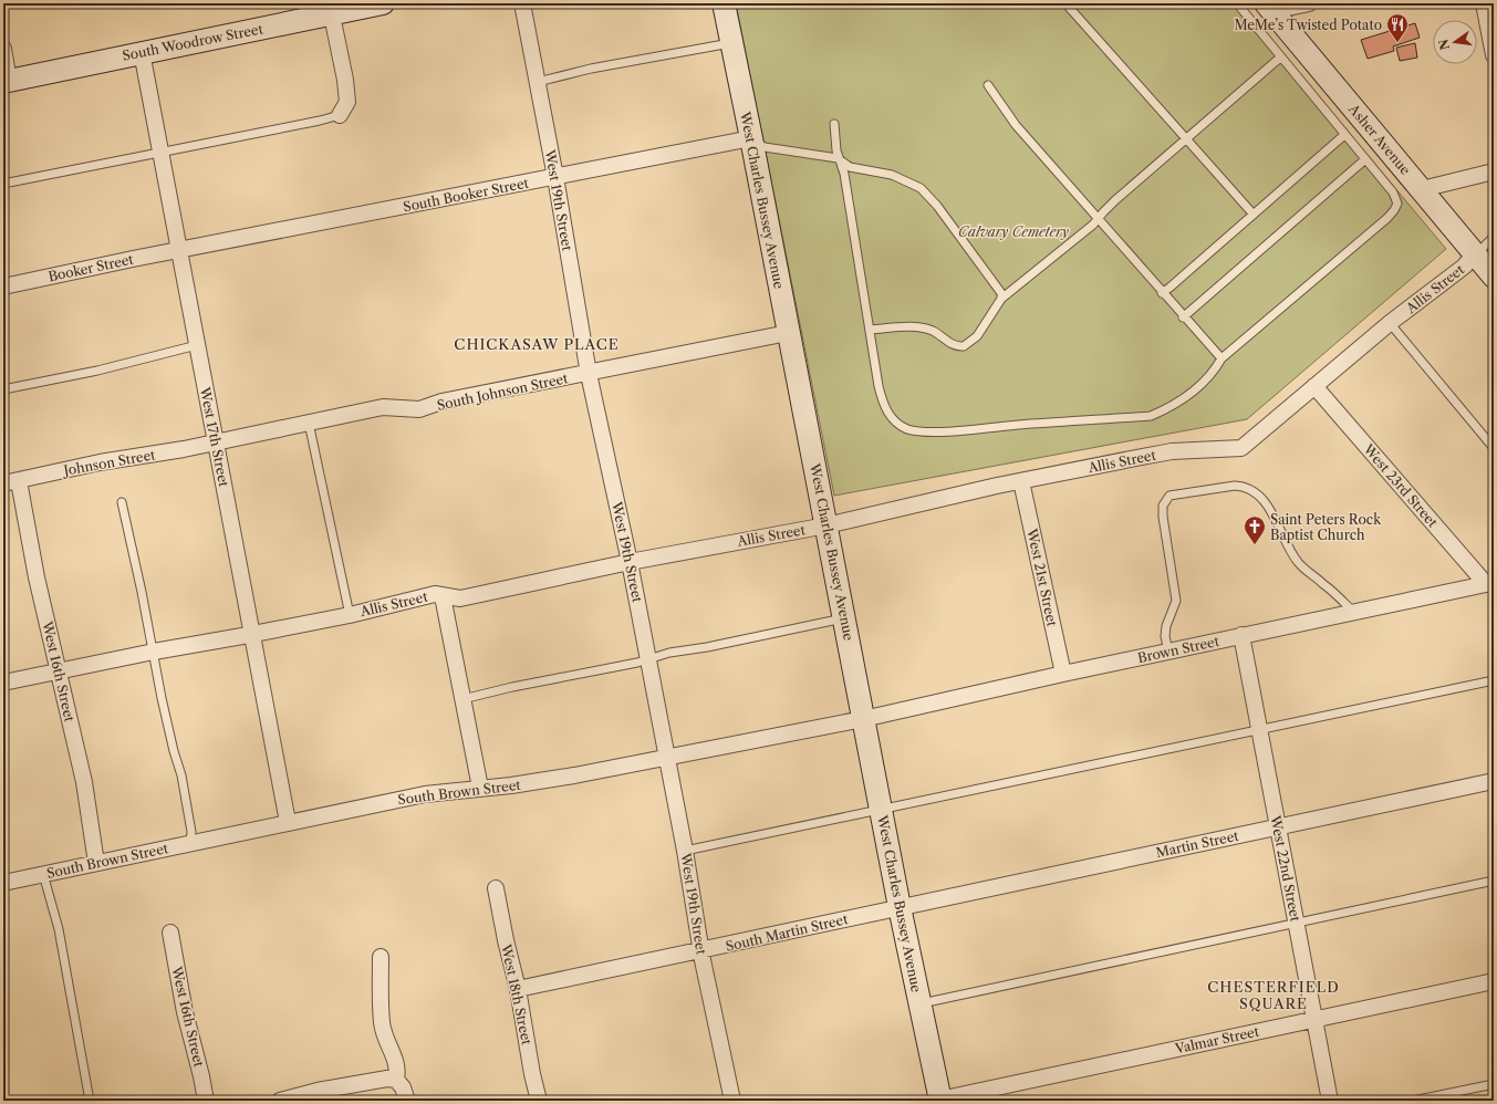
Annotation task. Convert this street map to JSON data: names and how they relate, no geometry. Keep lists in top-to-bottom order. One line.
{"streets":{"street":["South Woodrow Street","Asher Avenue","South Booker Street","West 19th Street","West Charles Bussey Avenue","Booker Street","Allis Street","South Johnson Street","West 17th Street","Johnson Street","West 23rd Street","West 21st Street","Brown Street","West 16th Street","South Brown Street","Martin Street","West 22nd Street","South Martin Street","West 18th Street","Valmar Street"]},"crossings":[["South Woodrow Street","West 17th Street"],["Asher Avenue","Allis Street"],["South Booker Street","West 19th Street"],["South Booker Street","West Charles Bussey Avenue"],["South Booker Street","Booker Street"],["South Booker Street","West 17th Street"],["West 19th Street","Allis Street"],["West 19th Street","South Johnson Street"],["West 19th Street","South Brown Street"],["West 19th Street","South Martin Street"],["West Charles Bussey Avenue","Allis Street"],["West Charles Bussey Avenue","South Johnson Street"],["West Charles Bussey Avenue","Brown Street"],["West Charles Bussey Avenue","South Brown Street"],["West Charles Bussey Avenue","Martin Street"],["West Charles Bussey Avenue","South Martin Street"],["West Charles Bussey Avenue","Valmar Street"],["Booker Street","West 17th Street"],["Allis Street","West 17th Street"],["Allis Street","West 23rd Street"],["Allis Street","West 21st Street"],["Allis Street","West 16th Street"],["South Johnson Street","West 17th Street"],["South Johnson Street","Johnson Street"],["West 17th Street","Johnson Street"],["West 17th Street","South Brown Street"],["Johnson Street","West 16th Street"],["West 23rd Street","Brown Street"],["West 21st Street","Brown Street"],["Brown Street","South Brown Street"],["Brown Street","West 22nd Street"],["West 16th Street","South Brown Street"],["Martin Street","West 22nd Street"],["Martin Street","South Martin Street"],["West 22nd Street","Valmar Street"],["South Martin Street","West 18th Street"]],"districts":["CHICKASAW PLACE","CHESTERFIELD SQUARE"],"parks":["Calvary Cemetery"],"places":{"restaurant":["MeMe’s Twisted Potato"],"church":["Saint Peters Rock Baptist Church"]},"north":"left"}
